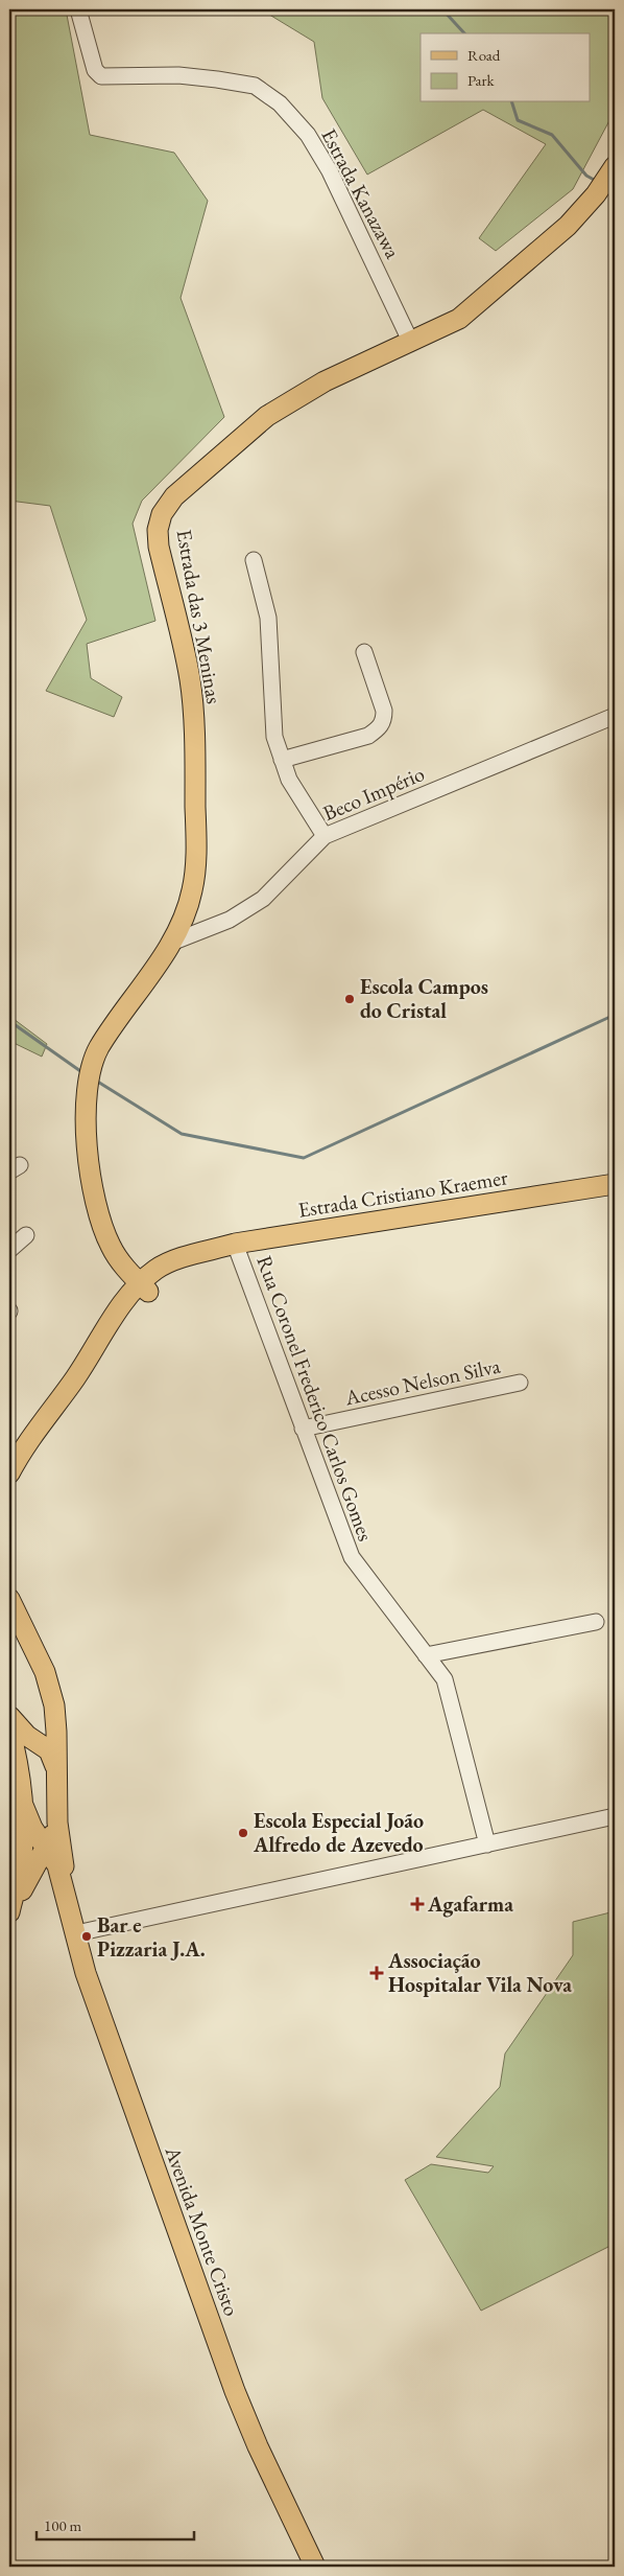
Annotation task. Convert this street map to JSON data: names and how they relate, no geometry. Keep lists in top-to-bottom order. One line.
{"streets":{"main road":["Estrada das 3 Meninas","Estrada Cristiano Kraemer","Avenida Monte Cristo"],"street":["Estrada Kanazawa","Beco Império","Acesso Nelson Silva","Rua Coronel Frederico Carlos Gomes"]},"crossings":[["Estrada Kanazawa","Estrada das 3 Meninas"],["Estrada das 3 Meninas","Beco Império"],["Estrada das 3 Meninas","Estrada Cristiano Kraemer"],["Estrada Cristiano Kraemer","Rua Coronel Frederico Carlos Gomes"],["Acesso Nelson Silva","Rua Coronel Frederico Carlos Gomes"]],"places":{"other":["Escola Campos do Cristal","Escola Especial João Alfredo de Azevedo","Bar e Pizzaria J.A."],"health":["Agafarma","Associação Hospitalar Vila Nova"]},"legend":["Road","Park"],"scale_bar":"100 m"}
